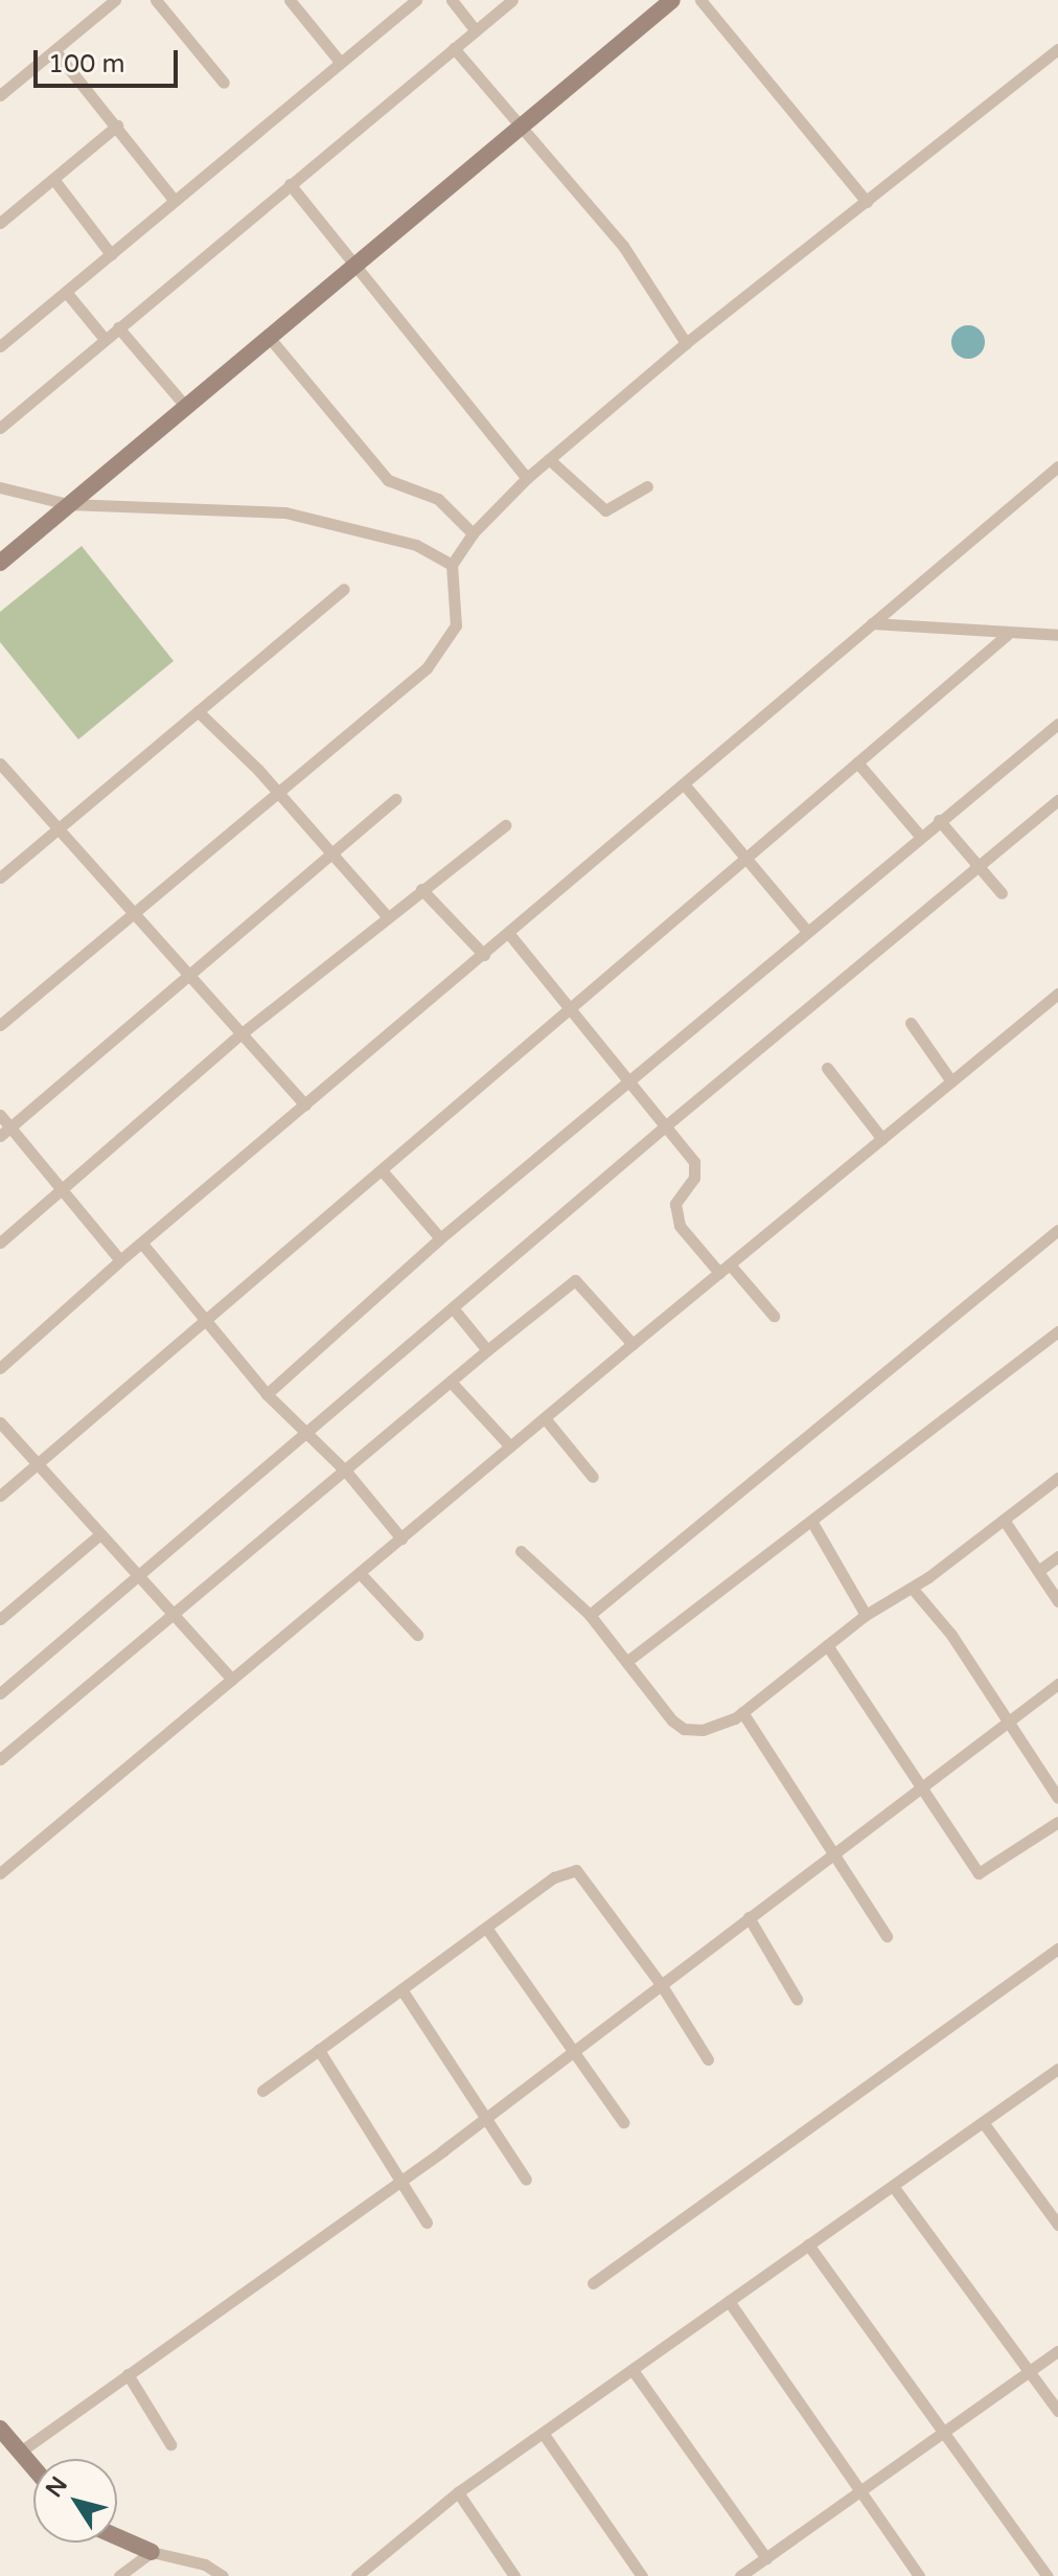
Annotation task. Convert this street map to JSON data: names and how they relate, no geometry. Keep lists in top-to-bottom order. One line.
{"scale_bar":"100 m","north":"top left"}
